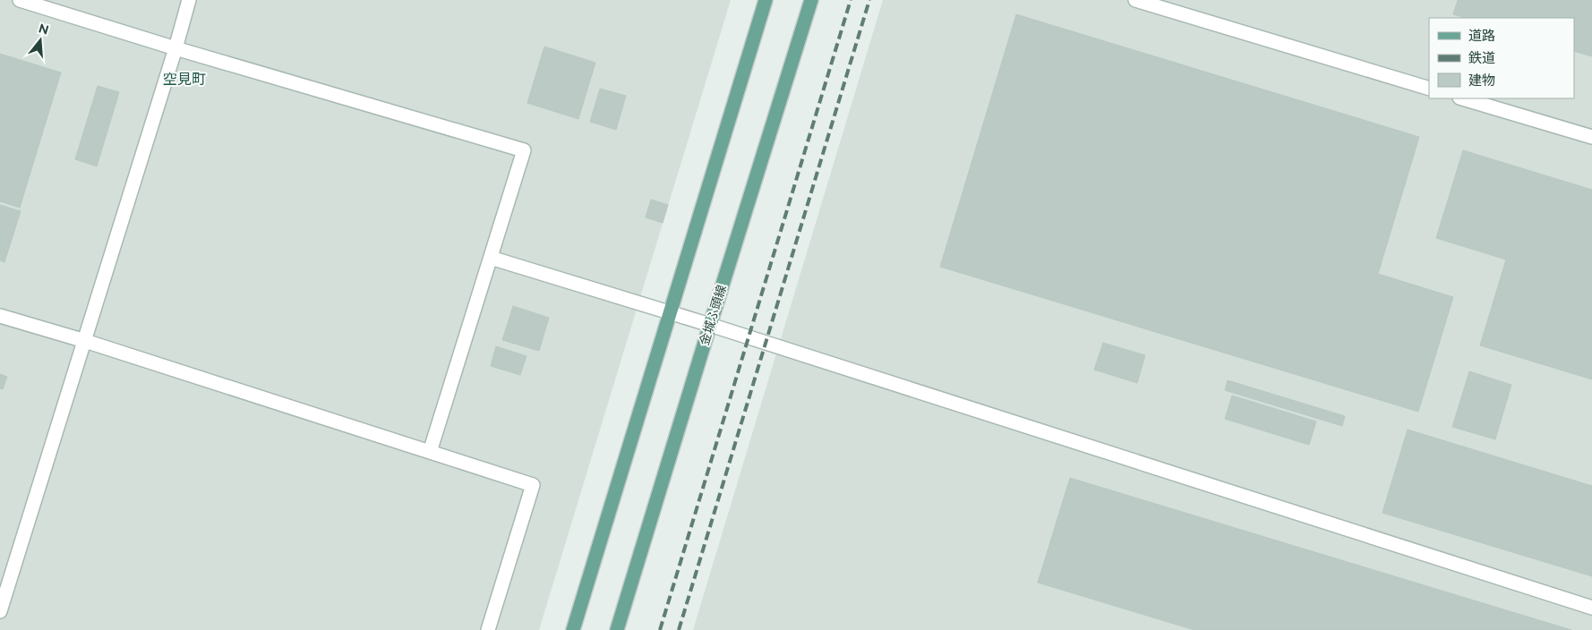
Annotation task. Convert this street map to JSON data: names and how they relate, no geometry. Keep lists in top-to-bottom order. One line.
{"streets":{"main road":["金城ふ頭線"]},"districts":["空見町"],"legend":["道路","鉄道","建物"],"north":"top"}
